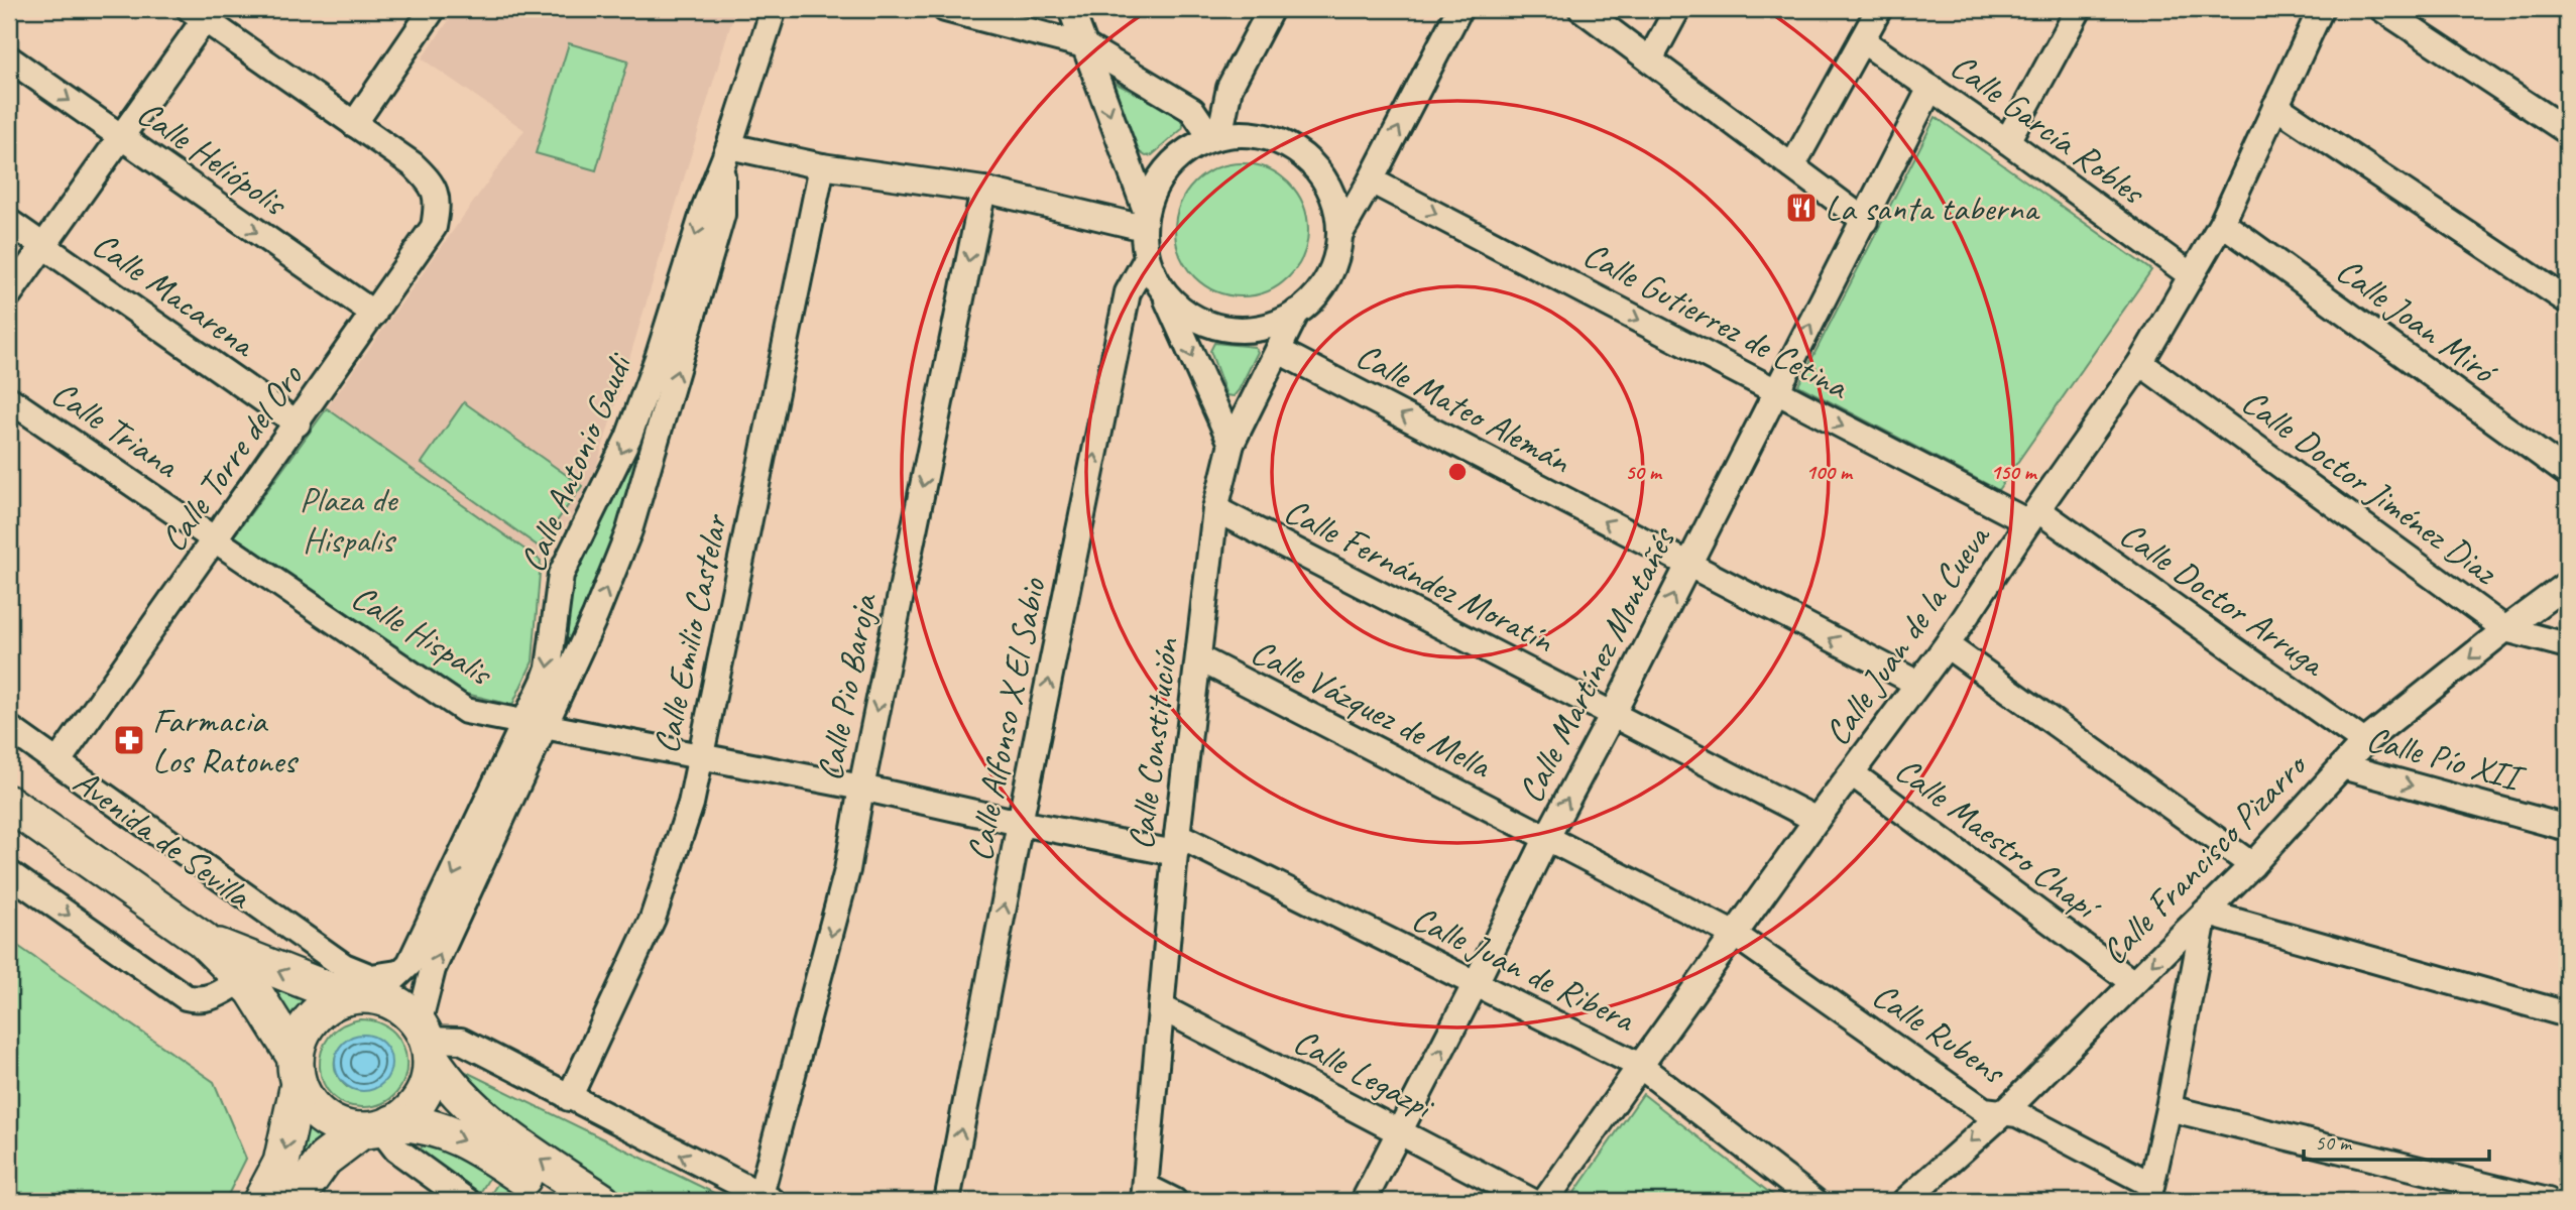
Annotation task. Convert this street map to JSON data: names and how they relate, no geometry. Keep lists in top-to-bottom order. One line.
{"streets":{"main road":["Avenida de Sevilla"],"street":["Calle García Robles","Calle Heliópolis","Calle Macarena","Calle Gutierrez de Cetina","Calle Joan Miró","Calle Mateo Alemán","Calle Triana","Calle Torre del Oro","Calle Antonio Gaudi","Calle Doctor Jiménez Diaz","Calle Fernández Moratín","Calle Doctor Arruga","Calle Hispalis","Calle Emilio Castelar","Calle Juan de la Cueva","Calle Martínez Montañés","Calle Pio Baroja","Calle Vázquez de Mella","Calle Alfonso X El Sabio","Calle Constitución","Calle Pío XII","Calle Maestro Chapí","Calle Francisco Pizarro","Calle Juan de Ribera","Calle Rubens","Calle Legazpi"]},"crossings":[["Calle García Robles","Calle Juan de la Cueva"],["Calle García Robles","Calle Martínez Montañés"],["Calle Heliópolis","Calle Torre del Oro"],["Calle Macarena","Calle Torre del Oro"],["Calle Gutierrez de Cetina","Calle Doctor Arruga"],["Calle Gutierrez de Cetina","Calle Juan de la Cueva"],["Calle Gutierrez de Cetina","Calle Martínez Montañés"],["Calle Joan Miró","Calle Juan de la Cueva"],["Calle Mateo Alemán","Calle Juan de la Cueva"],["Calle Mateo Alemán","Calle Martínez Montañés"],["Calle Mateo Alemán","Calle Constitución"],["Calle Triana","Calle Torre del Oro"],["Calle Triana","Calle Hispalis"],["Calle Torre del Oro","Calle Hispalis"],["Calle Torre del Oro","Avenida de Sevilla"],["Calle Antonio Gaudi","Calle Hispalis"],["Calle Antonio Gaudi","Avenida de Sevilla"],["Calle Doctor Jiménez Diaz","Calle Juan de la Cueva"],["Calle Doctor Jiménez Diaz","Calle Francisco Pizarro"],["Calle Fernández Moratín","Calle Juan de la Cueva"],["Calle Fernández Moratín","Calle Martínez Montañés"],["Calle Fernández Moratín","Calle Constitución"],["Calle Doctor Arruga","Calle Juan de la Cueva"],["Calle Doctor Arruga","Calle Francisco Pizarro"],["Calle Hispalis","Calle Emilio Castelar"],["Calle Hispalis","Calle Pio Baroja"],["Calle Hispalis","Calle Juan de Ribera"],["Calle Juan de la Cueva","Calle Vázquez de Mella"],["Calle Juan de la Cueva","Calle Maestro Chapí"],["Calle Juan de la Cueva","Calle Juan de Ribera"],["Calle Juan de la Cueva","Calle Rubens"],["Calle Martínez Montañés","Calle Vázquez de Mella"],["Calle Martínez Montañés","Calle Juan de Ribera"],["Calle Martínez Montañés","Calle Legazpi"],["Calle Pio Baroja","Calle Juan de Ribera"],["Calle Vázquez de Mella","Calle Constitución"],["Calle Vázquez de Mella","Calle Rubens"],["Calle Alfonso X El Sabio","Calle Constitución"],["Calle Alfonso X El Sabio","Calle Juan de Ribera"],["Calle Constitución","Calle Juan de Ribera"],["Calle Constitución","Calle Legazpi"],["Calle Pío XII","Calle Francisco Pizarro"],["Calle Maestro Chapí","Calle Francisco Pizarro"],["Calle Francisco Pizarro","Calle Rubens"]],"one_way":["Calle Gutierrez de Cetina","Calle Mateo Alemán","Calle Martínez Montañés","Calle Pio Baroja","Calle Alfonso X El Sabio","Calle Francisco Pizarro"],"parks":["Plaza de Hispalis"],"places":{"restaurant":["La santa taberna"],"pharmacy":["Farmacia Los Ratones"]},"scale_bar":"50 m","rings":["50 m","100 m","150 m"]}
